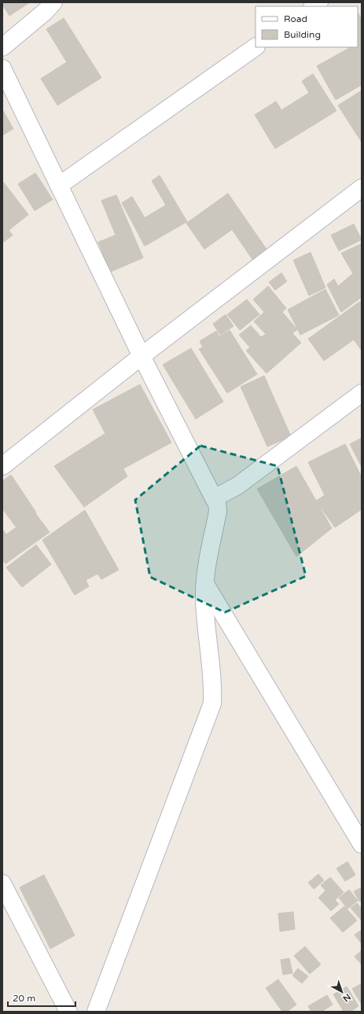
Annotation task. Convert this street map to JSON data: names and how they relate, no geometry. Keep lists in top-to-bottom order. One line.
{"legend":["Road","Building"],"scale_bar":"20 m","north":"bottom right"}
